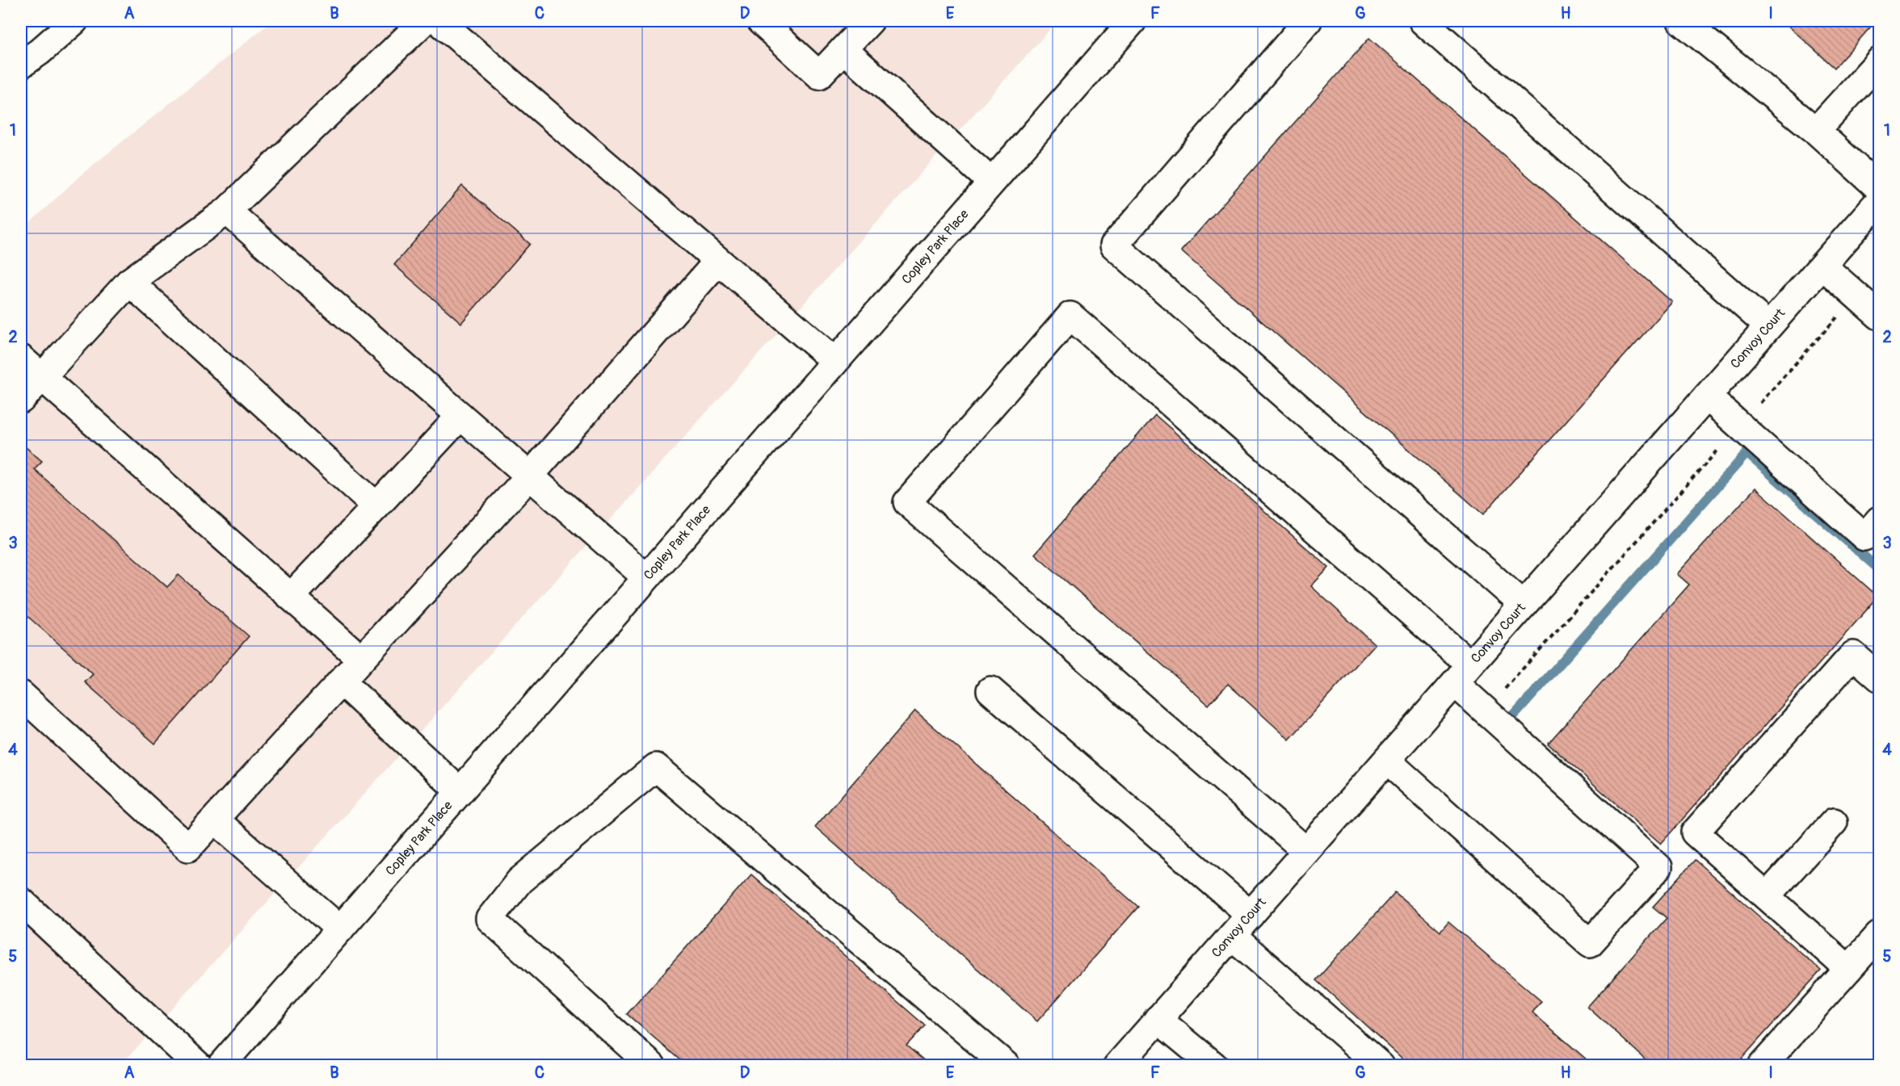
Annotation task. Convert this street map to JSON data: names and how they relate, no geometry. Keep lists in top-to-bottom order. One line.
{"streets":{"main road":["Copley Park Place","Convoy Court"]},"grid":{"columns":["A","B","C","D","E","F","G","H","I"],"rows":["1","2","3","4","5"]}}
